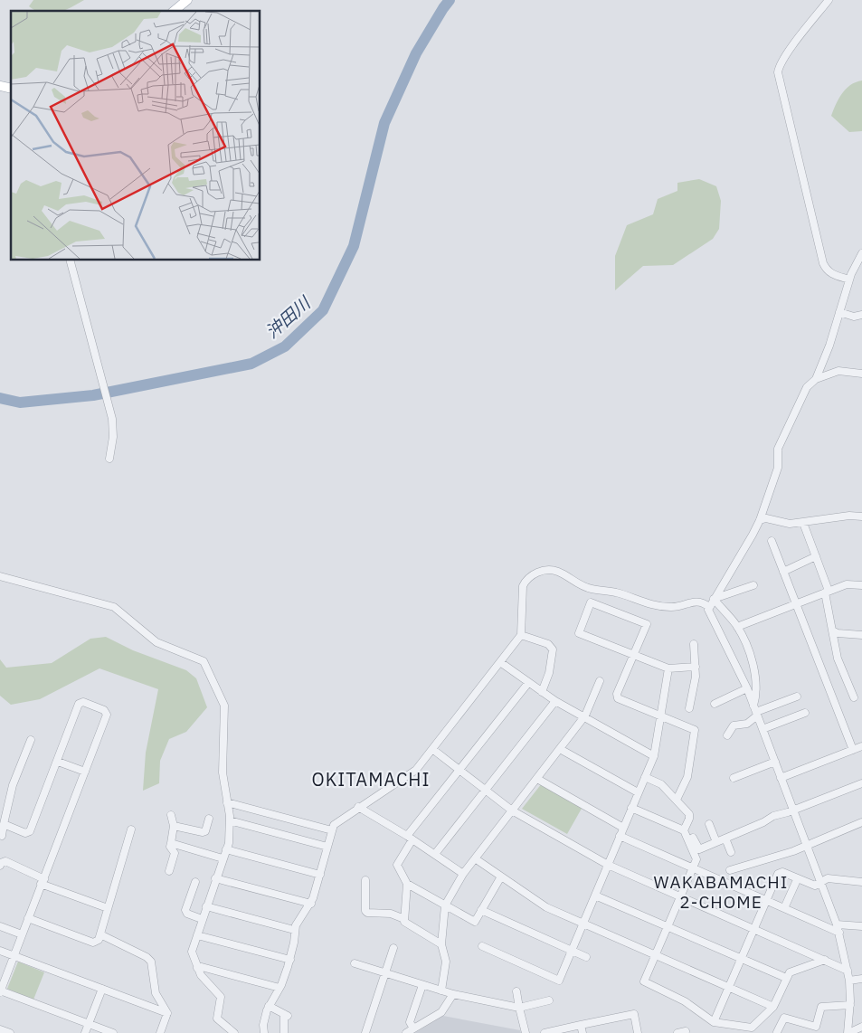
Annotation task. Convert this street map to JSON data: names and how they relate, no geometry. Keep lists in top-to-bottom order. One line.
{"districts":["OKITAMACHI","WAKABAMACHI 2-CHOME"],"water":["沖田川"]}
